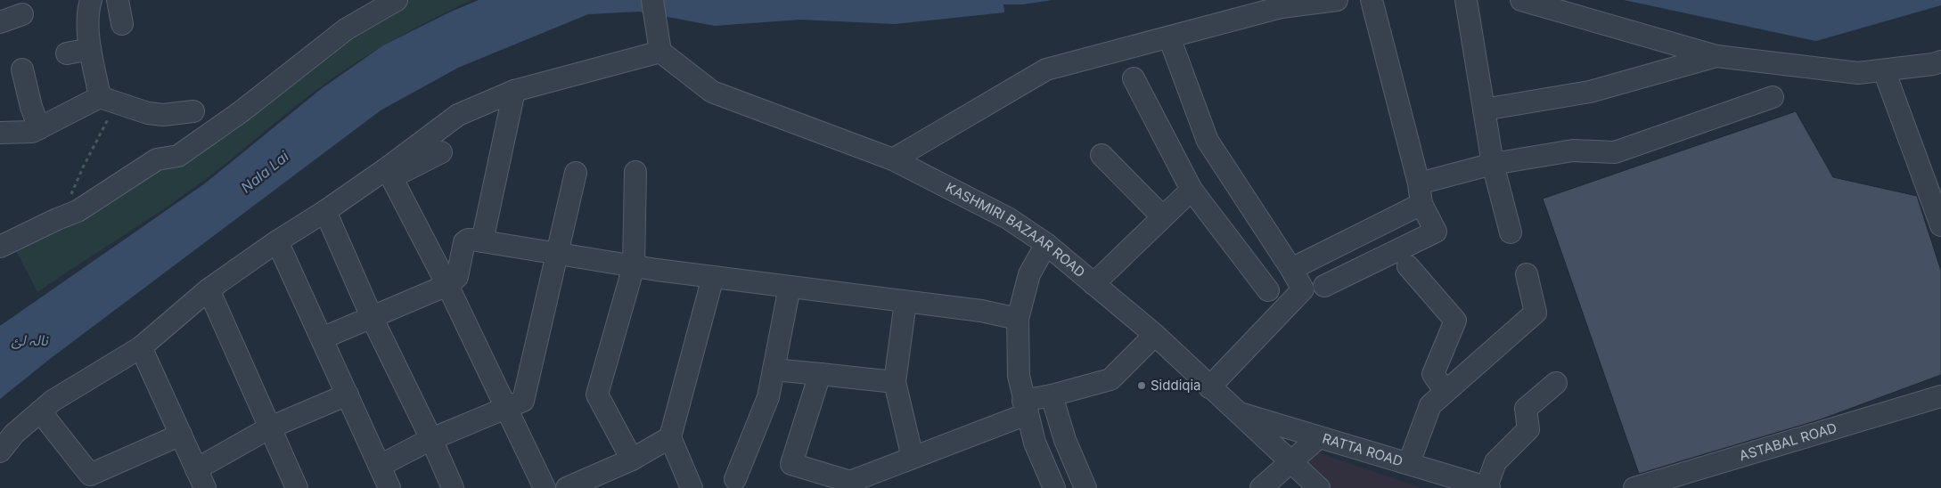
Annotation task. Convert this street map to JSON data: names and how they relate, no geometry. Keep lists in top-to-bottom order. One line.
{"streets":{"street":["KASHMIRI BAZAAR ROAD","ASTABAL ROAD","RATTA ROAD"]},"crossings":[["KASHMIRI BAZAAR ROAD","RATTA ROAD"]],"water":["Nala Lai","نالہ لئ"],"places":["Siddiqia"]}
